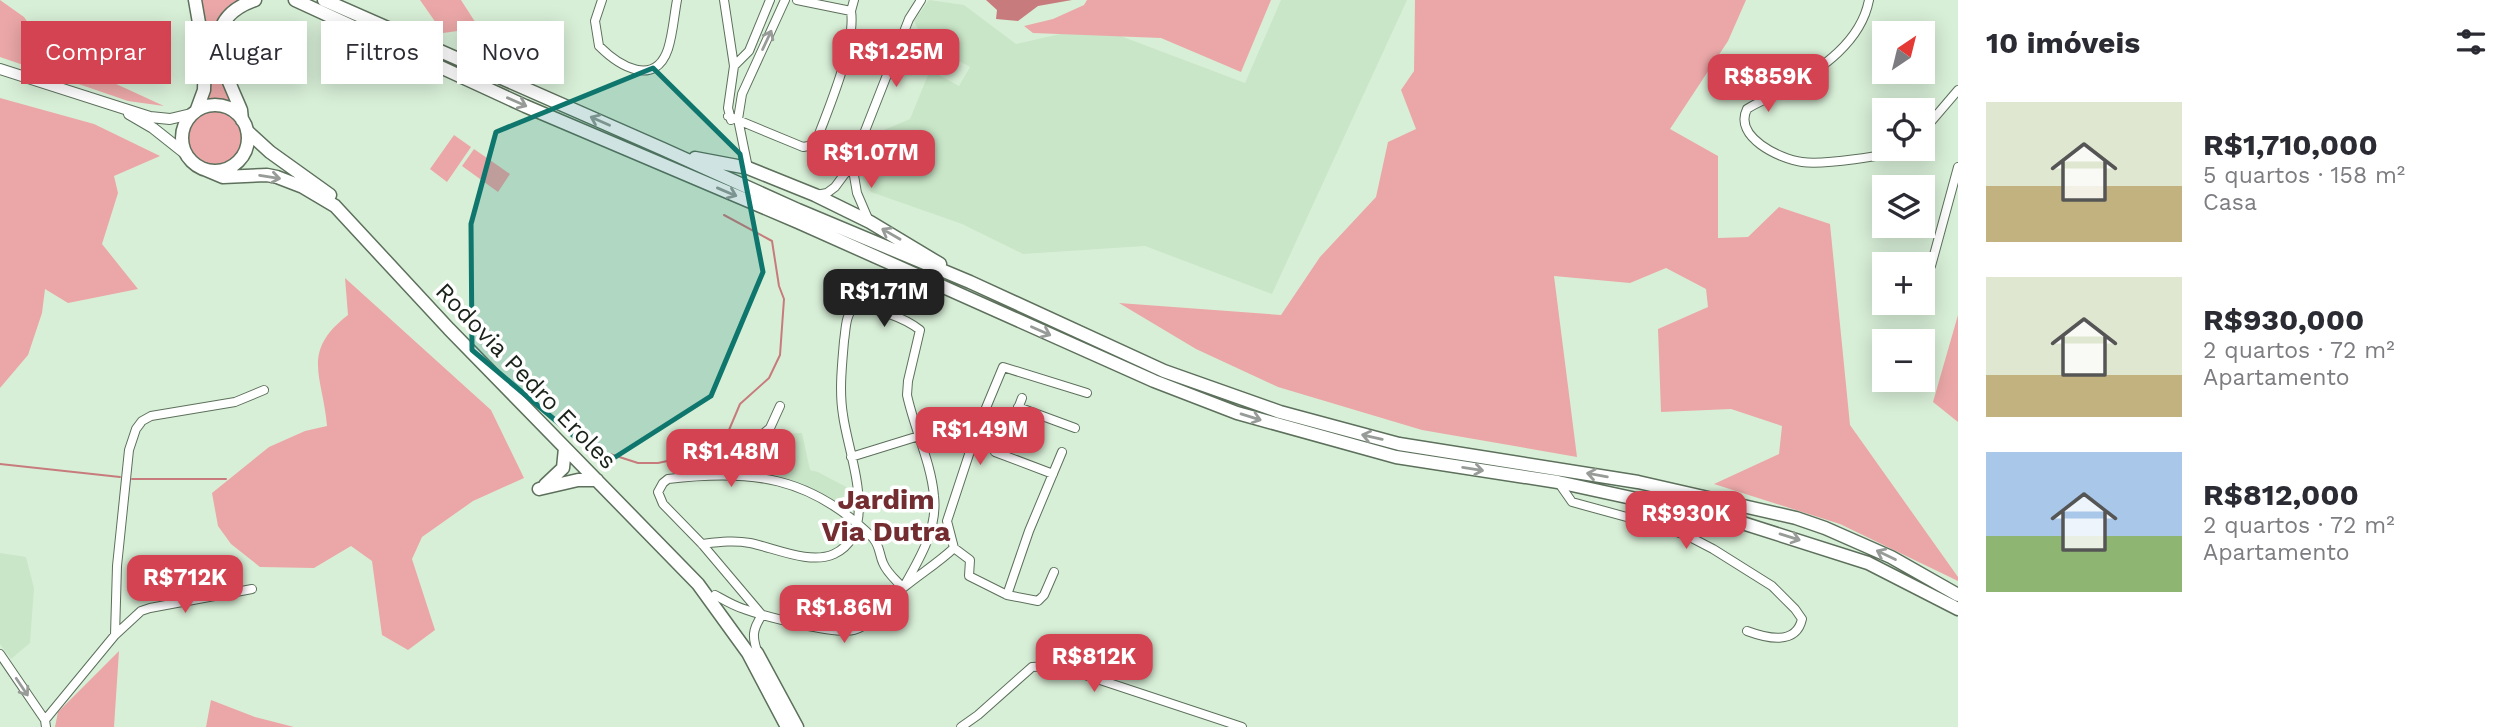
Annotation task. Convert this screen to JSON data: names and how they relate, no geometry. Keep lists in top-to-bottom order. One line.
{"streets":{"highway":["Rodovia Pedro Eroles"]},"districts":["Jardim Via Dutra"],"north":"top right","page":{"heading":"10 imóveis","map_buttons":["+","−"],"chip":["Comprar","Alugar","Filtros","Novo"],"price":["R$1.25M","R$859K","R$1.07M","R$1.71M","R$1.49M","R$1.48M","R$930K","R$712K","R$1.86M","R$812K"],"list":[{"name":"R$1,710,000","note":"5 quartos · 158 m² · Casa"},{"name":"R$930,000","note":"2 quartos · 72 m² · Apartamento"},{"name":"R$812,000","note":"2 quartos · 72 m² · Apartamento"}]}}
